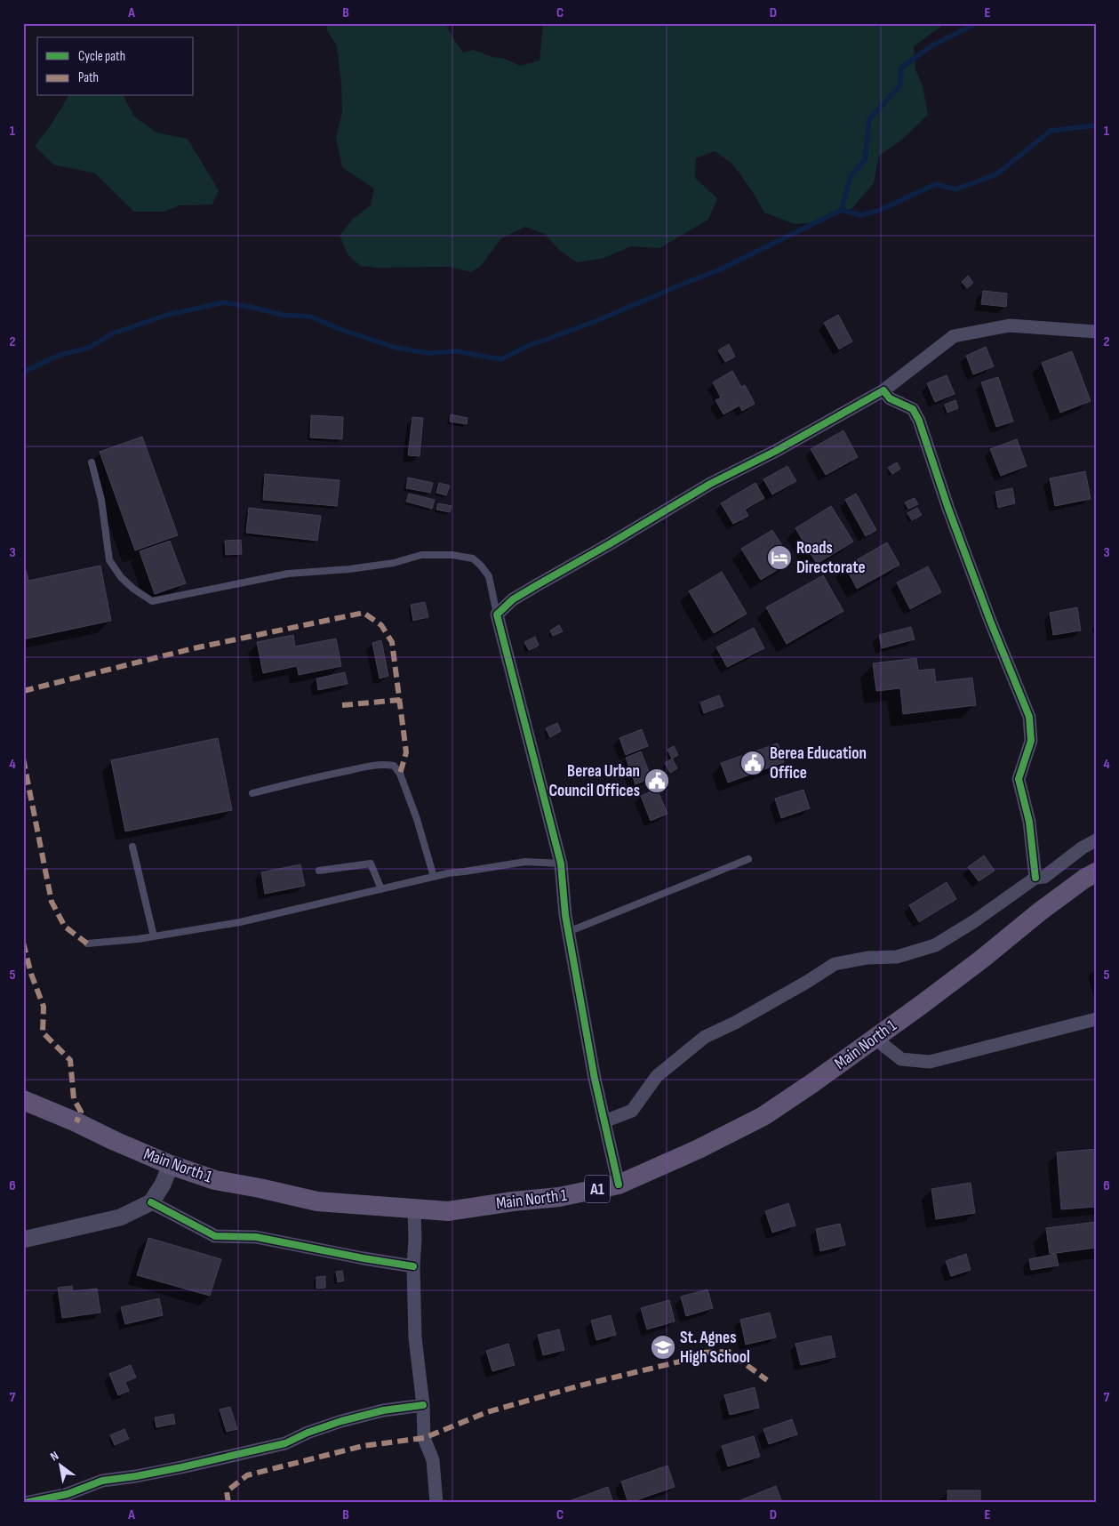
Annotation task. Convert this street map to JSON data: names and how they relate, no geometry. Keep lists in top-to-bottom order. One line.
{"streets":{"main road":["Main North 1","A1"]},"places":{"hotel":["Roads Directorate"],"public building":["Berea Education Office","Berea Urban Council Offices"],"school or university":["St. Agnes High School"]},"legend":["Cycle path","Path"],"north":"top left","grid":{"columns":["A","B","C","D","E"],"rows":["1","2","3","4","5","6","7"]}}
